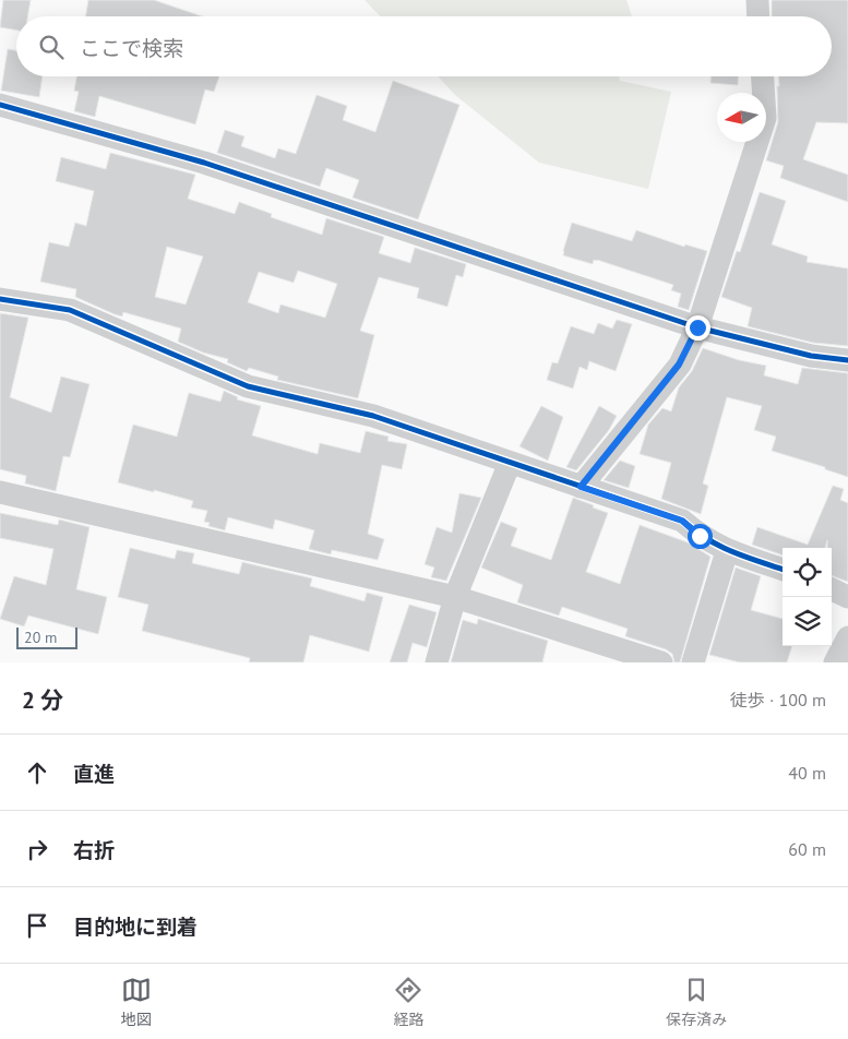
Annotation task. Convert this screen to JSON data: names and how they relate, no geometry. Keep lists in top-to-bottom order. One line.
{"scale_bar":"20 m","north":"left","page":{"search":"ここで検索","scale":"20 m","heading":["2 分","徒歩 · 100 m"],"list":[["直進","40 m"],["右折","60 m"],"目的地に到着"],"nav":["地図","経路","保存済み"]}}
